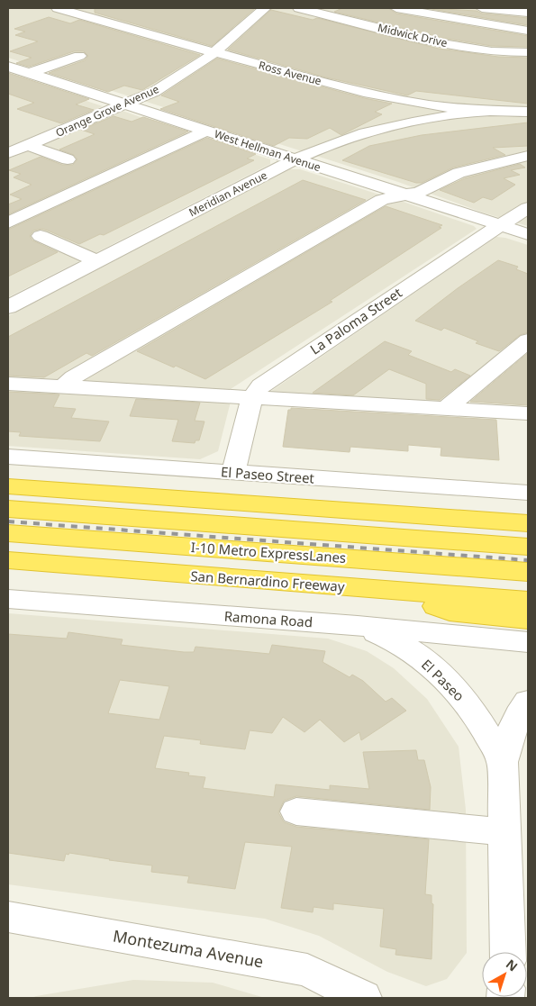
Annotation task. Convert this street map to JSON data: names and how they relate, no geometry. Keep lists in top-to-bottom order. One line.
{"streets":{"highway":["I-10 Metro ExpressLanes","San Bernardino Freeway"],"street":["Midwick Drive","Ross Avenue","Orange Grove Avenue","West Hellman Avenue","Meridian Avenue","La Paloma Street","El Paseo Street","Ramona Road","El Paseo","Montezuma Avenue"]},"crossings":[["Ross Avenue","Orange Grove Avenue"],["Ross Avenue","Meridian Avenue"],["Orange Grove Avenue","West Hellman Avenue"],["West Hellman Avenue","Meridian Avenue"],["West Hellman Avenue","La Paloma Street"],["La Paloma Street","El Paseo Street"],["Ramona Road","El Paseo"]],"north":"top right"}
